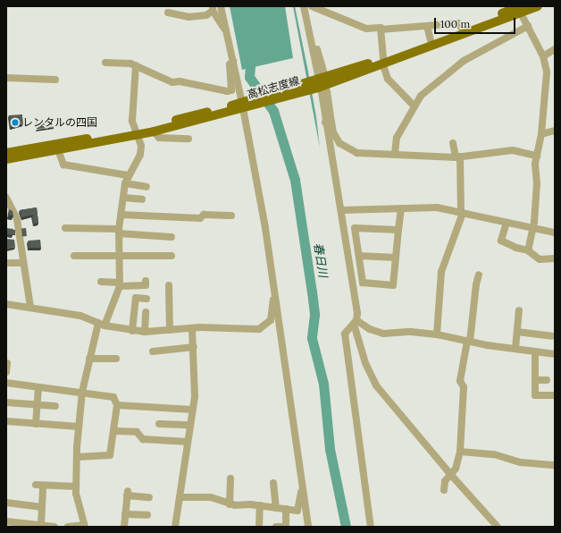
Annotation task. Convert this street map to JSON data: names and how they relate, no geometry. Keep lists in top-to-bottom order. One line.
{"streets":{"main road":["高松志度線"]},"water":["春日川"],"places":["レンタルの四国"],"scale_bar":"100 m"}
